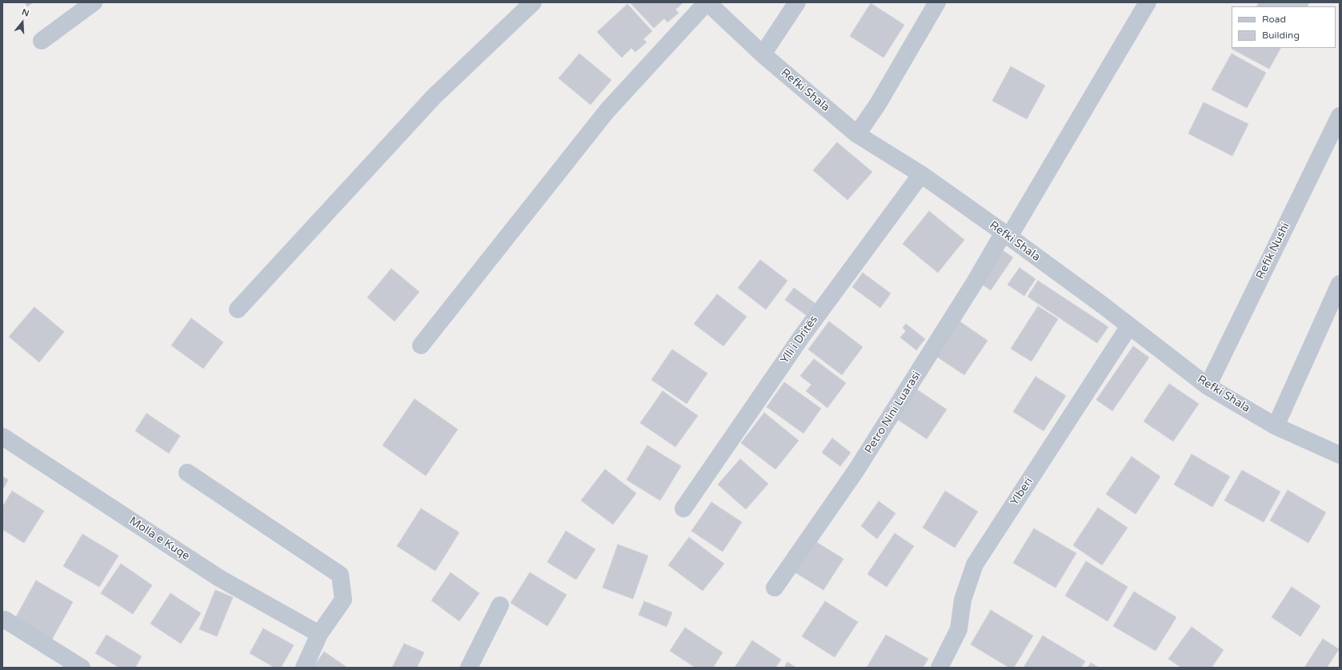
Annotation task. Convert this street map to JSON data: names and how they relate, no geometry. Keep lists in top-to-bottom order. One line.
{"streets":{"street":["Refki Shala","Refik Nushi","Ylli i Dritës","Petro Nini Luarasi","Ylberi","Molla e Kuqe"]},"crossings":[["Refki Shala","Refik Nushi"],["Refki Shala","Ylli i Dritës"],["Refki Shala","Petro Nini Luarasi"],["Refki Shala","Ylberi"]],"legend":["Road","Building"],"north":"top"}
